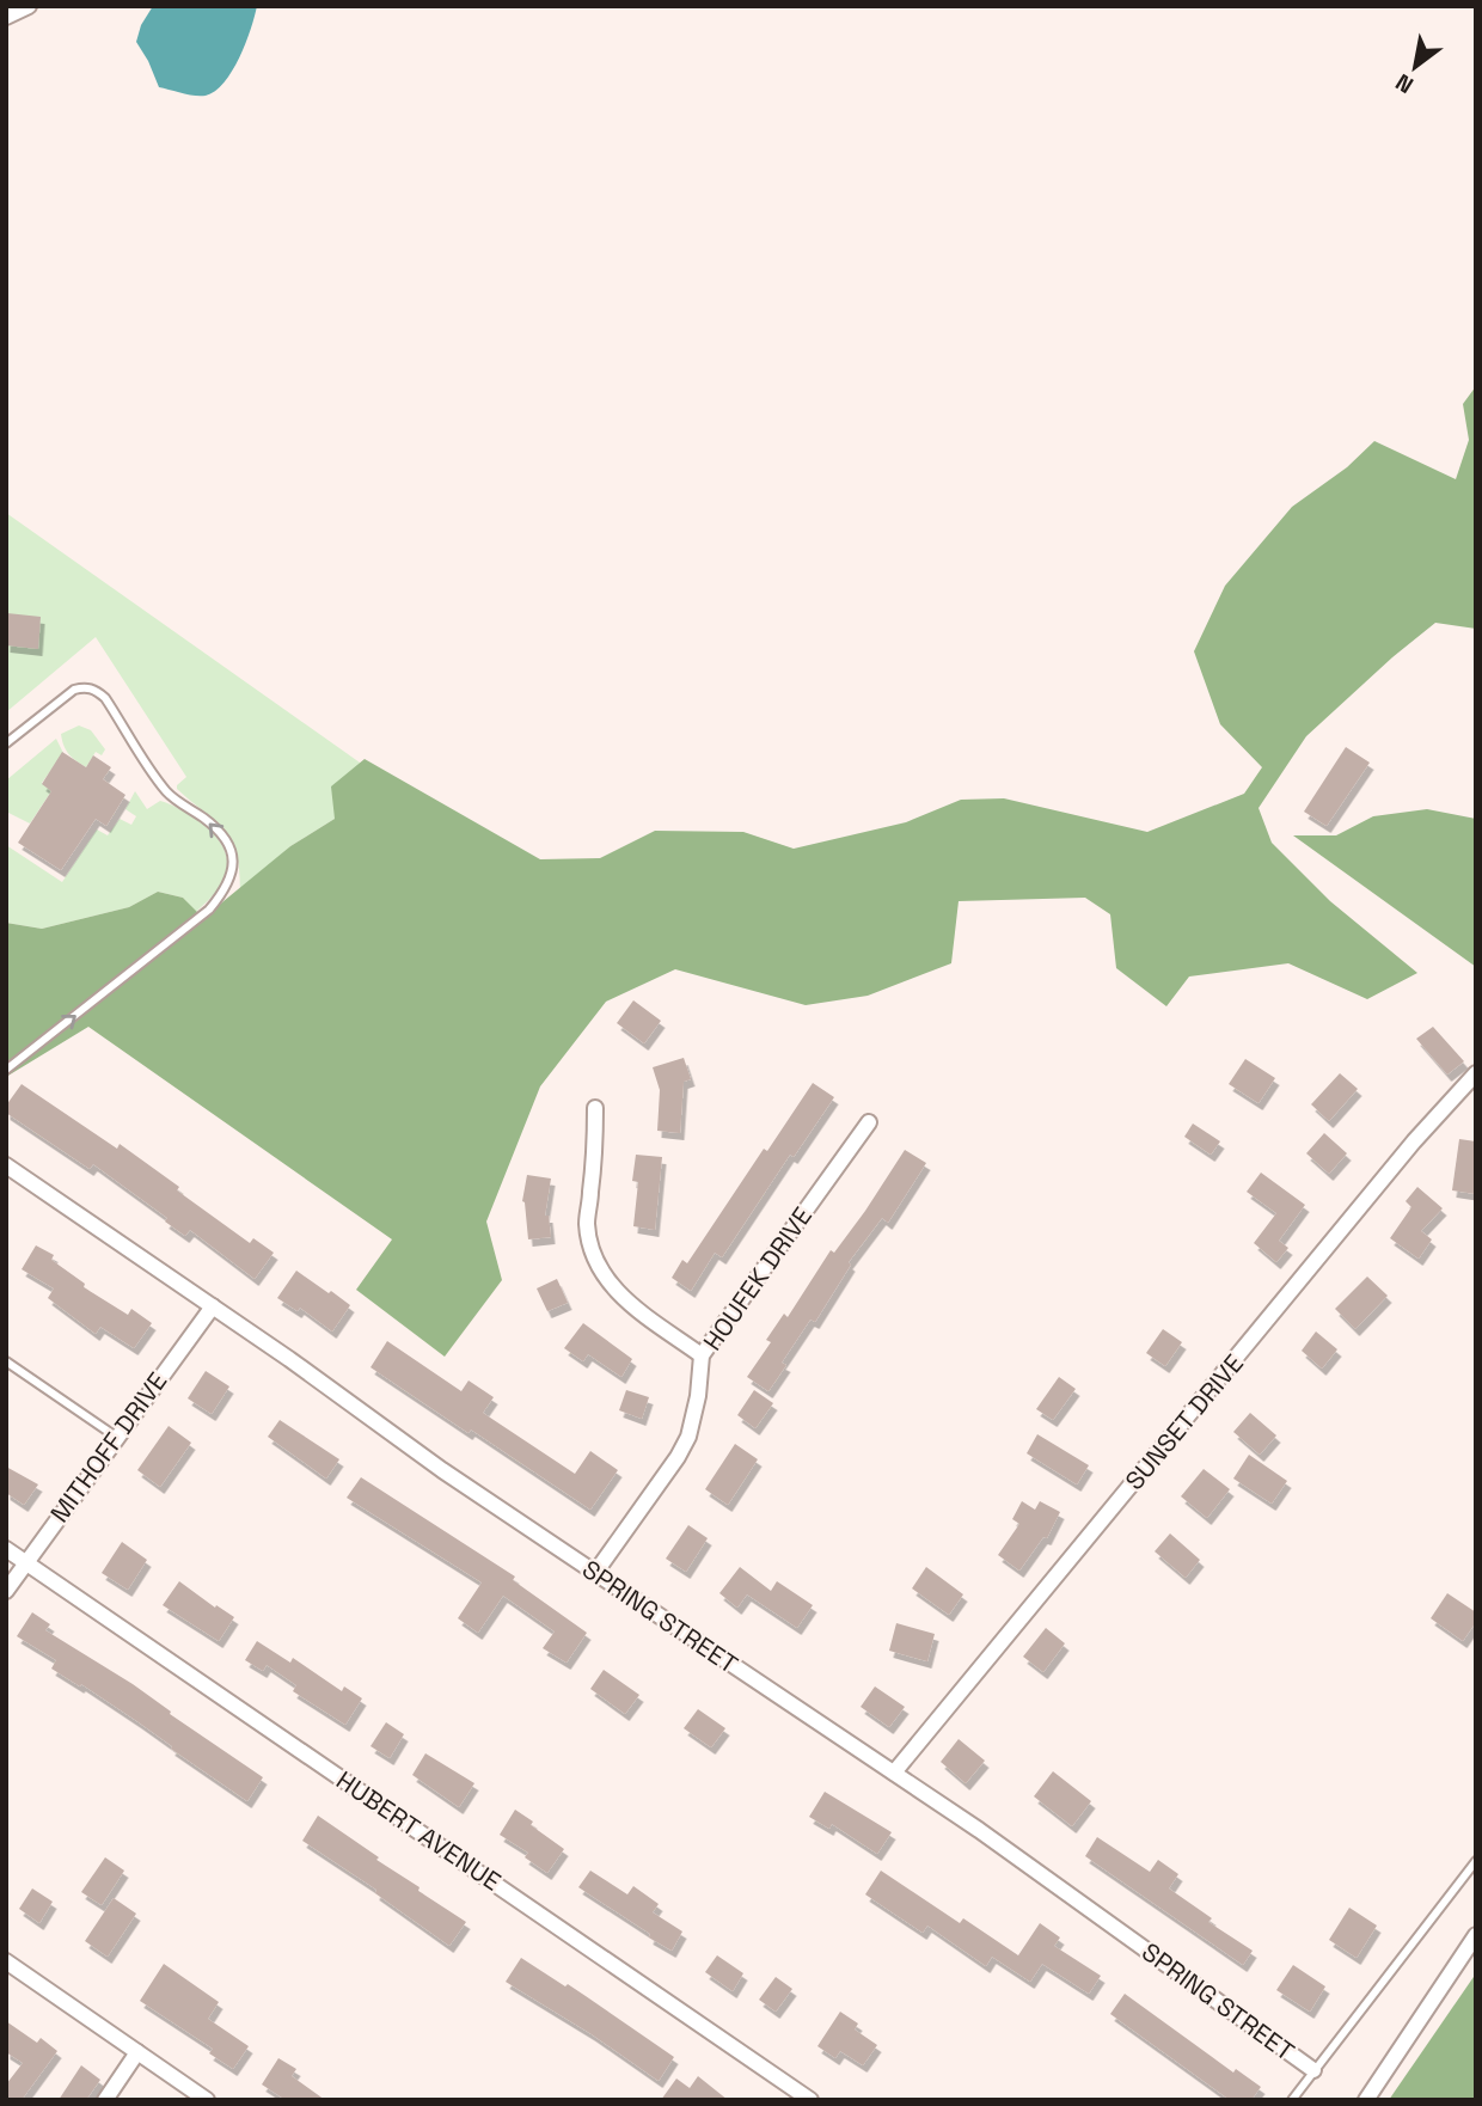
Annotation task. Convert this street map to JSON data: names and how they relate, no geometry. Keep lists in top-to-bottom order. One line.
{"streets":{"street":["HOUFEK DRIVE","SUNSET DRIVE","MITHOFF DRIVE","SPRING STREET","HUBERT AVENUE"]},"crossings":[["HOUFEK DRIVE","SPRING STREET"],["SUNSET DRIVE","SPRING STREET"],["MITHOFF DRIVE","SPRING STREET"],["MITHOFF DRIVE","HUBERT AVENUE"]],"north":"bottom left"}
